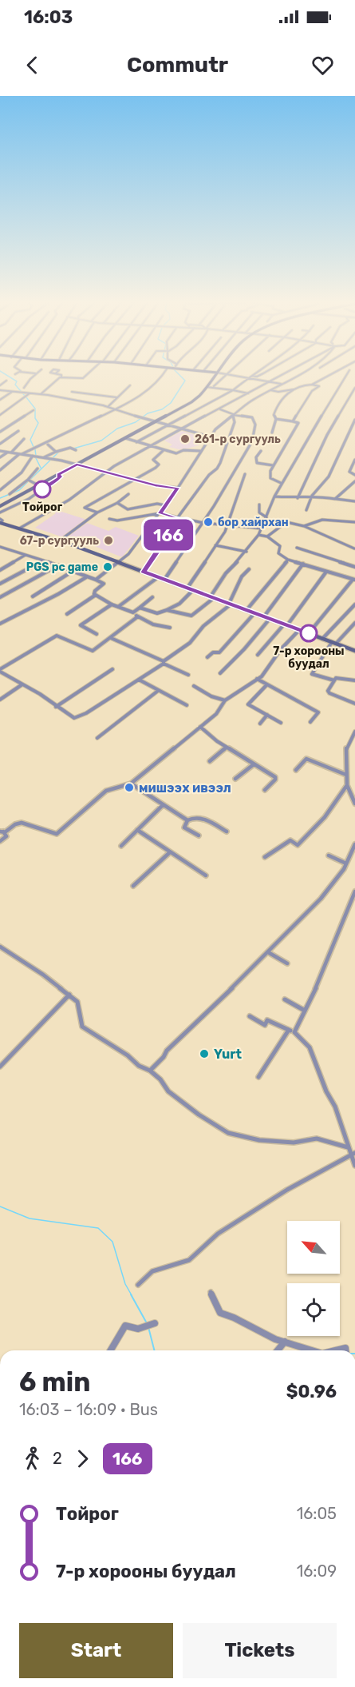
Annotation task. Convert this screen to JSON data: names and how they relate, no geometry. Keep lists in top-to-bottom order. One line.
{"places":["261-р сургууль","Тойрог","бор хайрхан","67-р сургууль","PGS pc game","7-р хорооны буудал","мишээх ивээл","Yurt"],"lines":["bus line 166"],"north":"top left","page":{"status":"16:03","header":"Commutr","on_map":"166","heading":["6 min","16:03 – 16:09 · Bus","$0.96"],"legs":["2","166"],"list":[{"name":"Тойрог","value":"16:05"},{"name":"7-р хорооны буудал","value":"16:09"}],"buttons":["Start","Tickets"]}}
